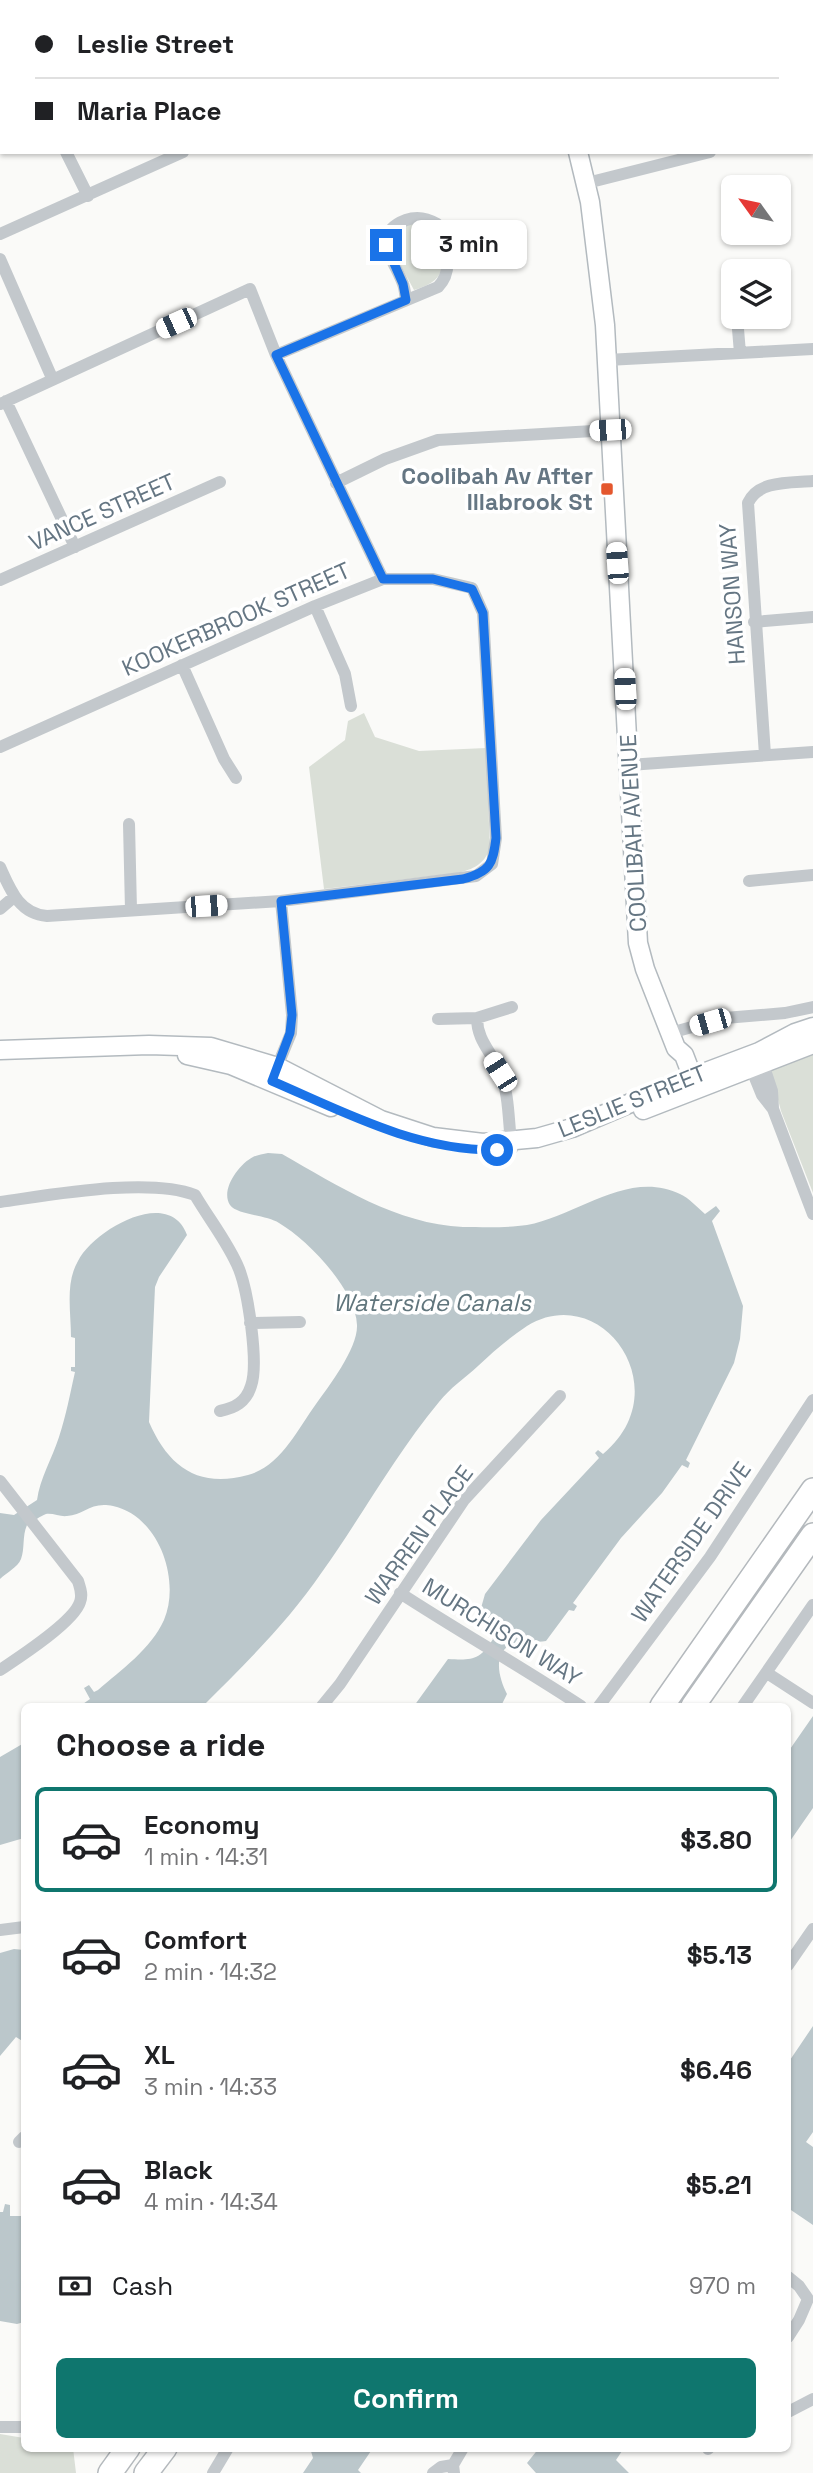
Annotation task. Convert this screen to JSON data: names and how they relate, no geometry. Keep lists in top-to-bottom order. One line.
{"streets":{"street":["VANCE STREET","HANSON WAY","KOOKERBROOK STREET","COOLIBAH AVENUE","LESLIE STREET","WARREN PLACE","WATERSIDE DRIVE","MURCHISON WAY"]},"crossings":[["COOLIBAH AVENUE","LESLIE STREET"],["WARREN PLACE","MURCHISON WAY"]],"water":["Waterside Canals"],"places":{"transit":["Coolibah Av After Illabrook St"]},"north":"top left","page":{"banner":["Leslie Street","Maria Place"],"bubble":"3 min","heading":"Choose a ride","list":[{"name":"Economy","note":"1 min · 14:31","value":"$3.80"},{"name":"Comfort","note":"2 min · 14:32","value":"$5.13"},{"name":"XL","note":"3 min · 14:33","value":"$6.46"},{"name":"Black","note":"4 min · 14:34","value":"$5.21"}],"pay":["Cash","970 m"],"buttons":"Confirm"}}
